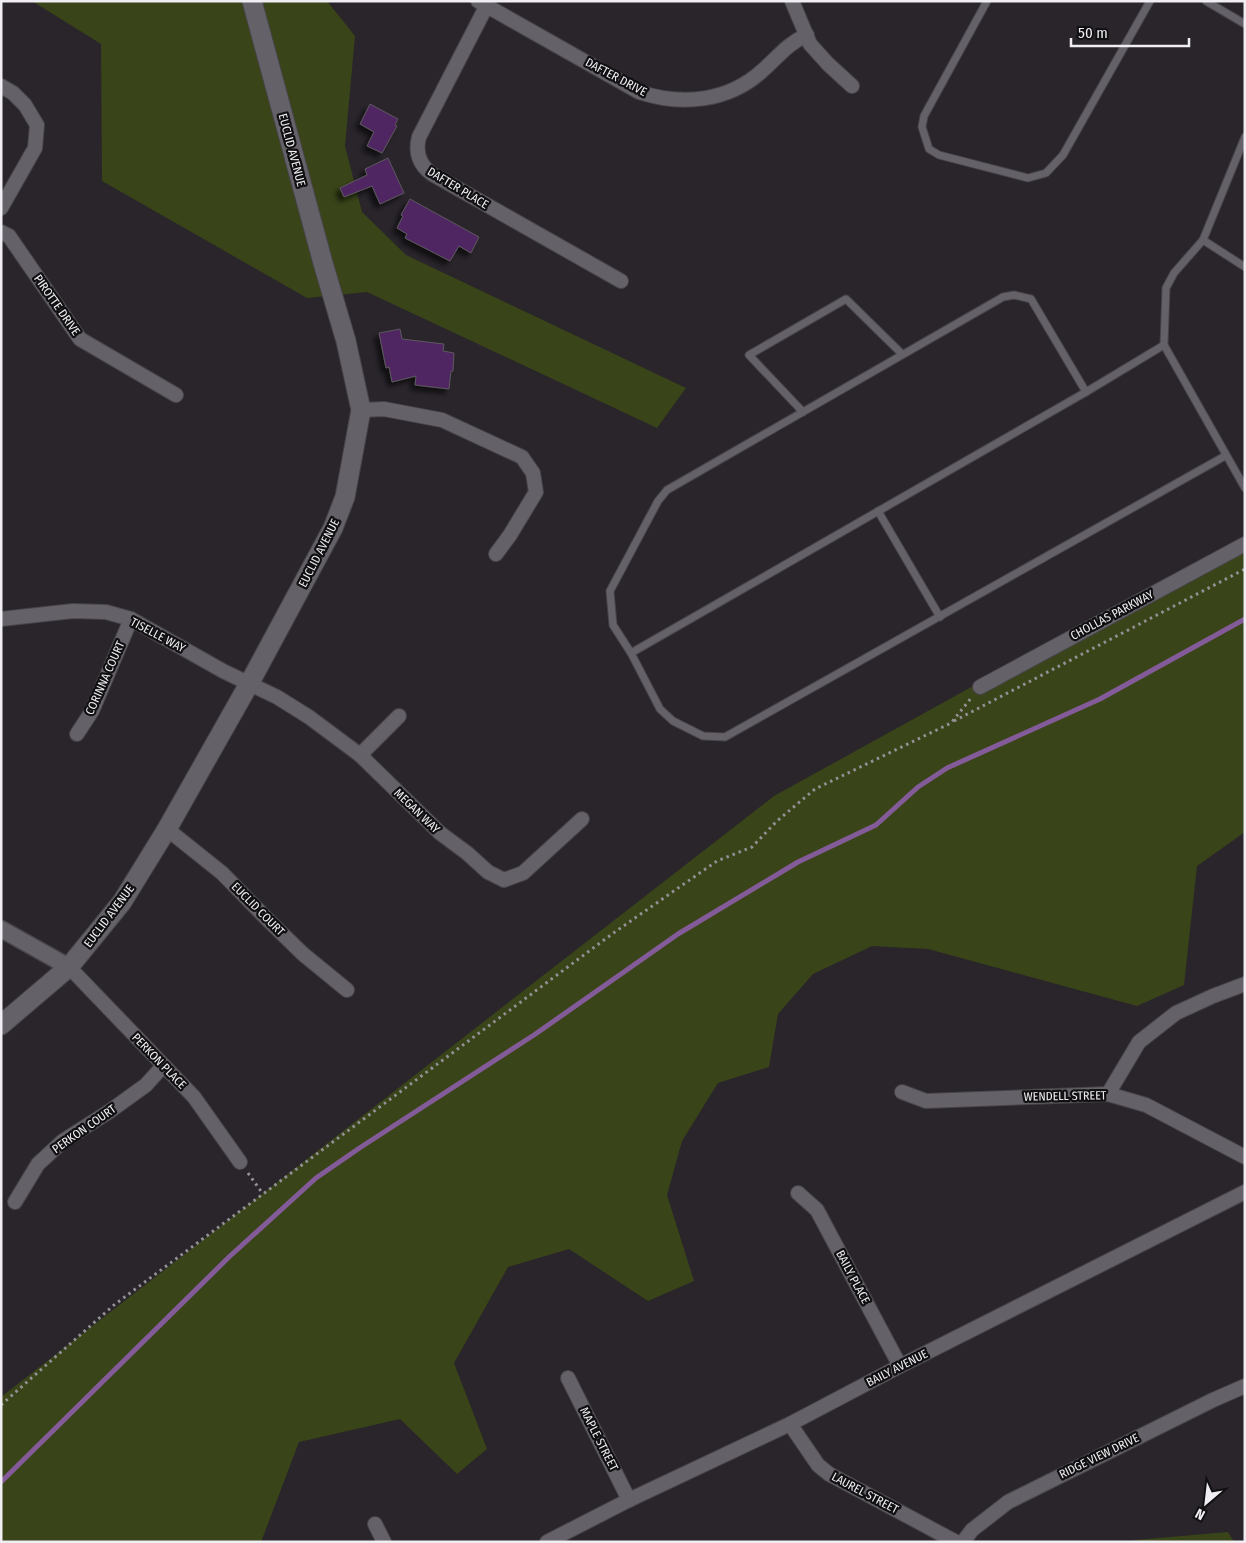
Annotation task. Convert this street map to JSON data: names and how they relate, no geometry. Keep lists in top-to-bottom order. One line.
{"streets":{"main road":["EUCLID AVENUE"],"street":["DAFTER DRIVE","DAFTER PLACE","PIROTTE DRIVE","CHOLLAS PARKWAY","TISELLE WAY","CORINNA COURT","MEGAN WAY","EUCLID COURT","PERKON PLACE","WENDELL STREET","PERKON COURT","BAILY PLACE","BAILY AVENUE","MAPLE STREET","RIDGE VIEW DRIVE","LAUREL STREET"]},"crossings":[["DAFTER DRIVE","DAFTER PLACE"],["EUCLID AVENUE","TISELLE WAY"],["EUCLID AVENUE","MEGAN WAY"],["EUCLID AVENUE","EUCLID COURT"],["EUCLID AVENUE","PERKON PLACE"],["TISELLE WAY","CORINNA COURT"],["TISELLE WAY","MEGAN WAY"],["PERKON PLACE","PERKON COURT"],["BAILY PLACE","BAILY AVENUE"],["BAILY AVENUE","MAPLE STREET"],["BAILY AVENUE","LAUREL STREET"]],"scale_bar":"50 m","north":"bottom left"}
